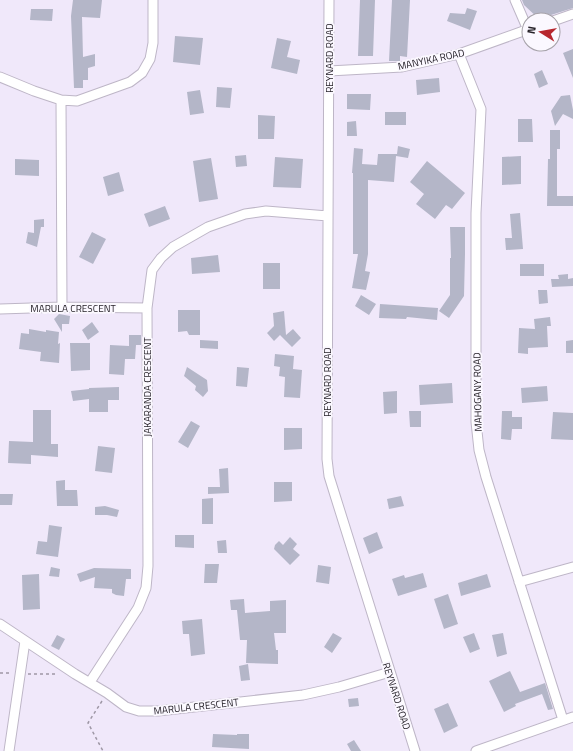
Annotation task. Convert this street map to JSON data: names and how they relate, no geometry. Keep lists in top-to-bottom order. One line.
{"streets":{"street":["REYNARD ROAD","MANYIKA ROAD","MARULA CRESCENT","JAKARANDA CRESCENT","MAHOGANY ROAD"]},"crossings":[["REYNARD ROAD","MANYIKA ROAD"],["REYNARD ROAD","MARULA CRESCENT"],["REYNARD ROAD","JAKARANDA CRESCENT"],["MANYIKA ROAD","MAHOGANY ROAD"],["MARULA CRESCENT","JAKARANDA CRESCENT"]],"north":"left"}
